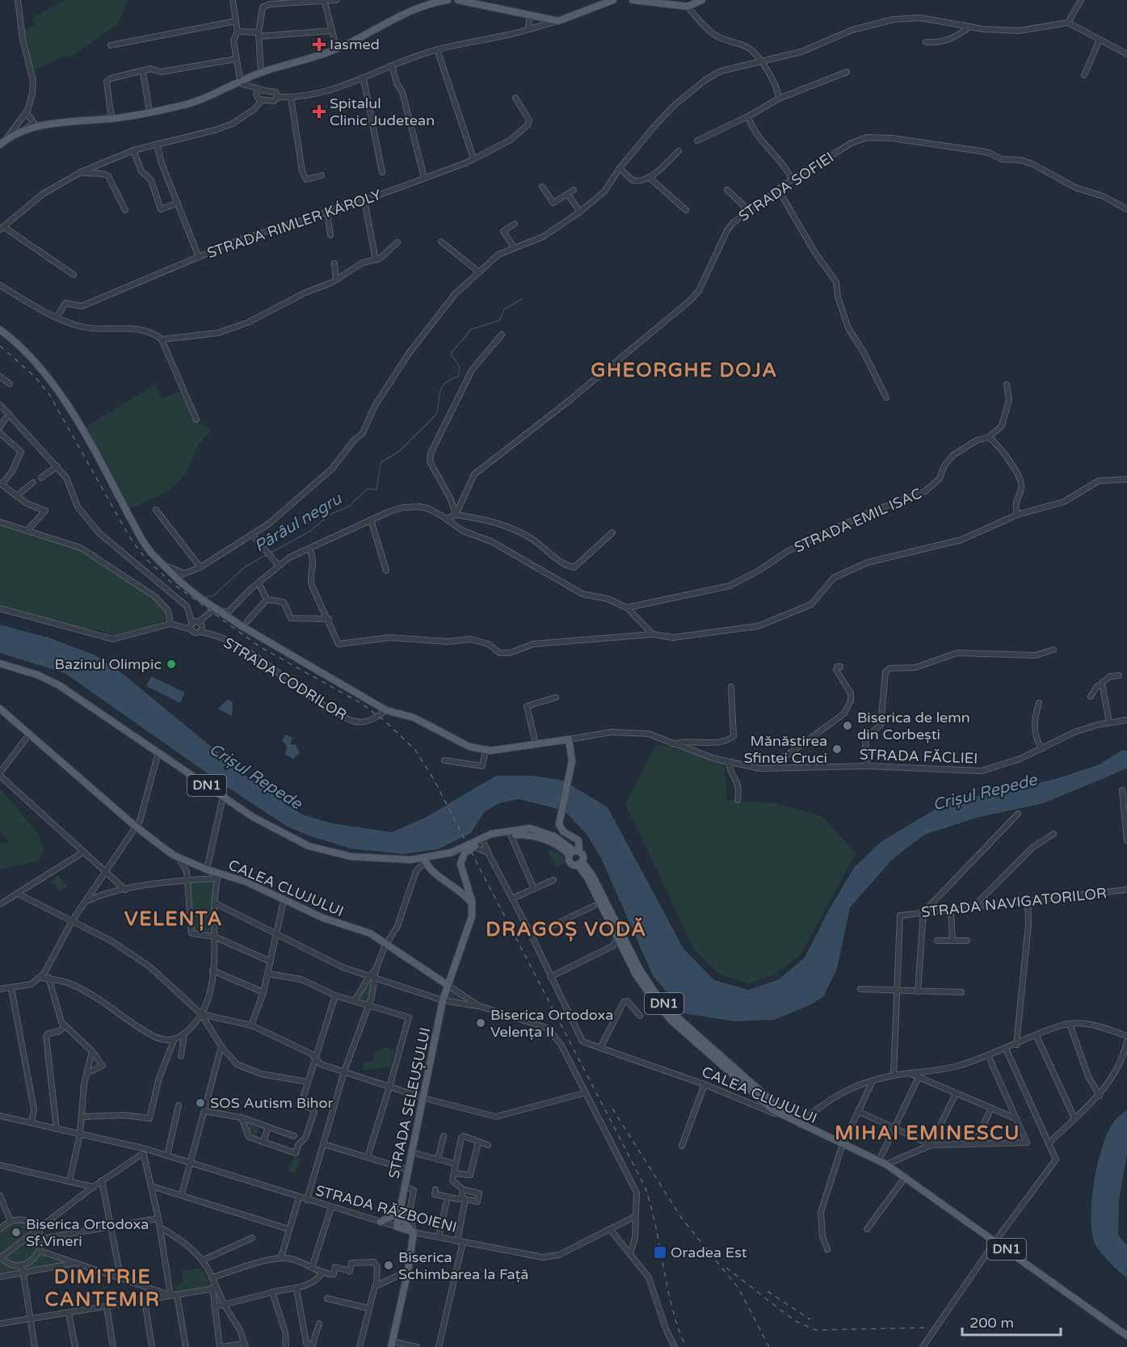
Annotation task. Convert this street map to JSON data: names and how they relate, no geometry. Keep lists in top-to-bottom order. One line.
{"streets":{"main road":["STRADA FĂCLIEI","DN1","CALEA CLUJULUI","STRADA SELEUȘULUI","STRADA RĂZBOIENI"],"street":["STRADA SOFIEI","STRADA RIMLER KÁROLY","STRADA EMIL ISAC","STRADA CODRILOR","STRADA NAVIGATORILOR"]},"crossings":[["STRADA CODRILOR","STRADA FĂCLIEI"],["DN1","CALEA CLUJULUI"],["DN1","STRADA SELEUȘULUI"],["CALEA CLUJULUI","STRADA SELEUȘULUI"],["CALEA CLUJULUI","STRADA RĂZBOIENI"],["STRADA SELEUȘULUI","STRADA RĂZBOIENI"]],"districts":["GHEORGHE DOJA","VELENȚA","DRAGOȘ VODĂ","MIHAI EMINESCU","DIMITRIE CANTEMIR"],"water":["Pârâul negru","Crișul Repede"],"places":{"health":["Iasmed","Spitalul Clinic Judetean"],"other":["Bazinul Olimpic","Biserica de lemn din Corbești","Mănăstirea Sfintei Cruci","Biserica Ortodoxa Velența II","SOS Autism Bihor","Biserica Ortodoxa Sf.Vineri","Biserica Schimbarea la Față"],"transit":["Oradea Est"]},"scale_bar":"200 m"}
